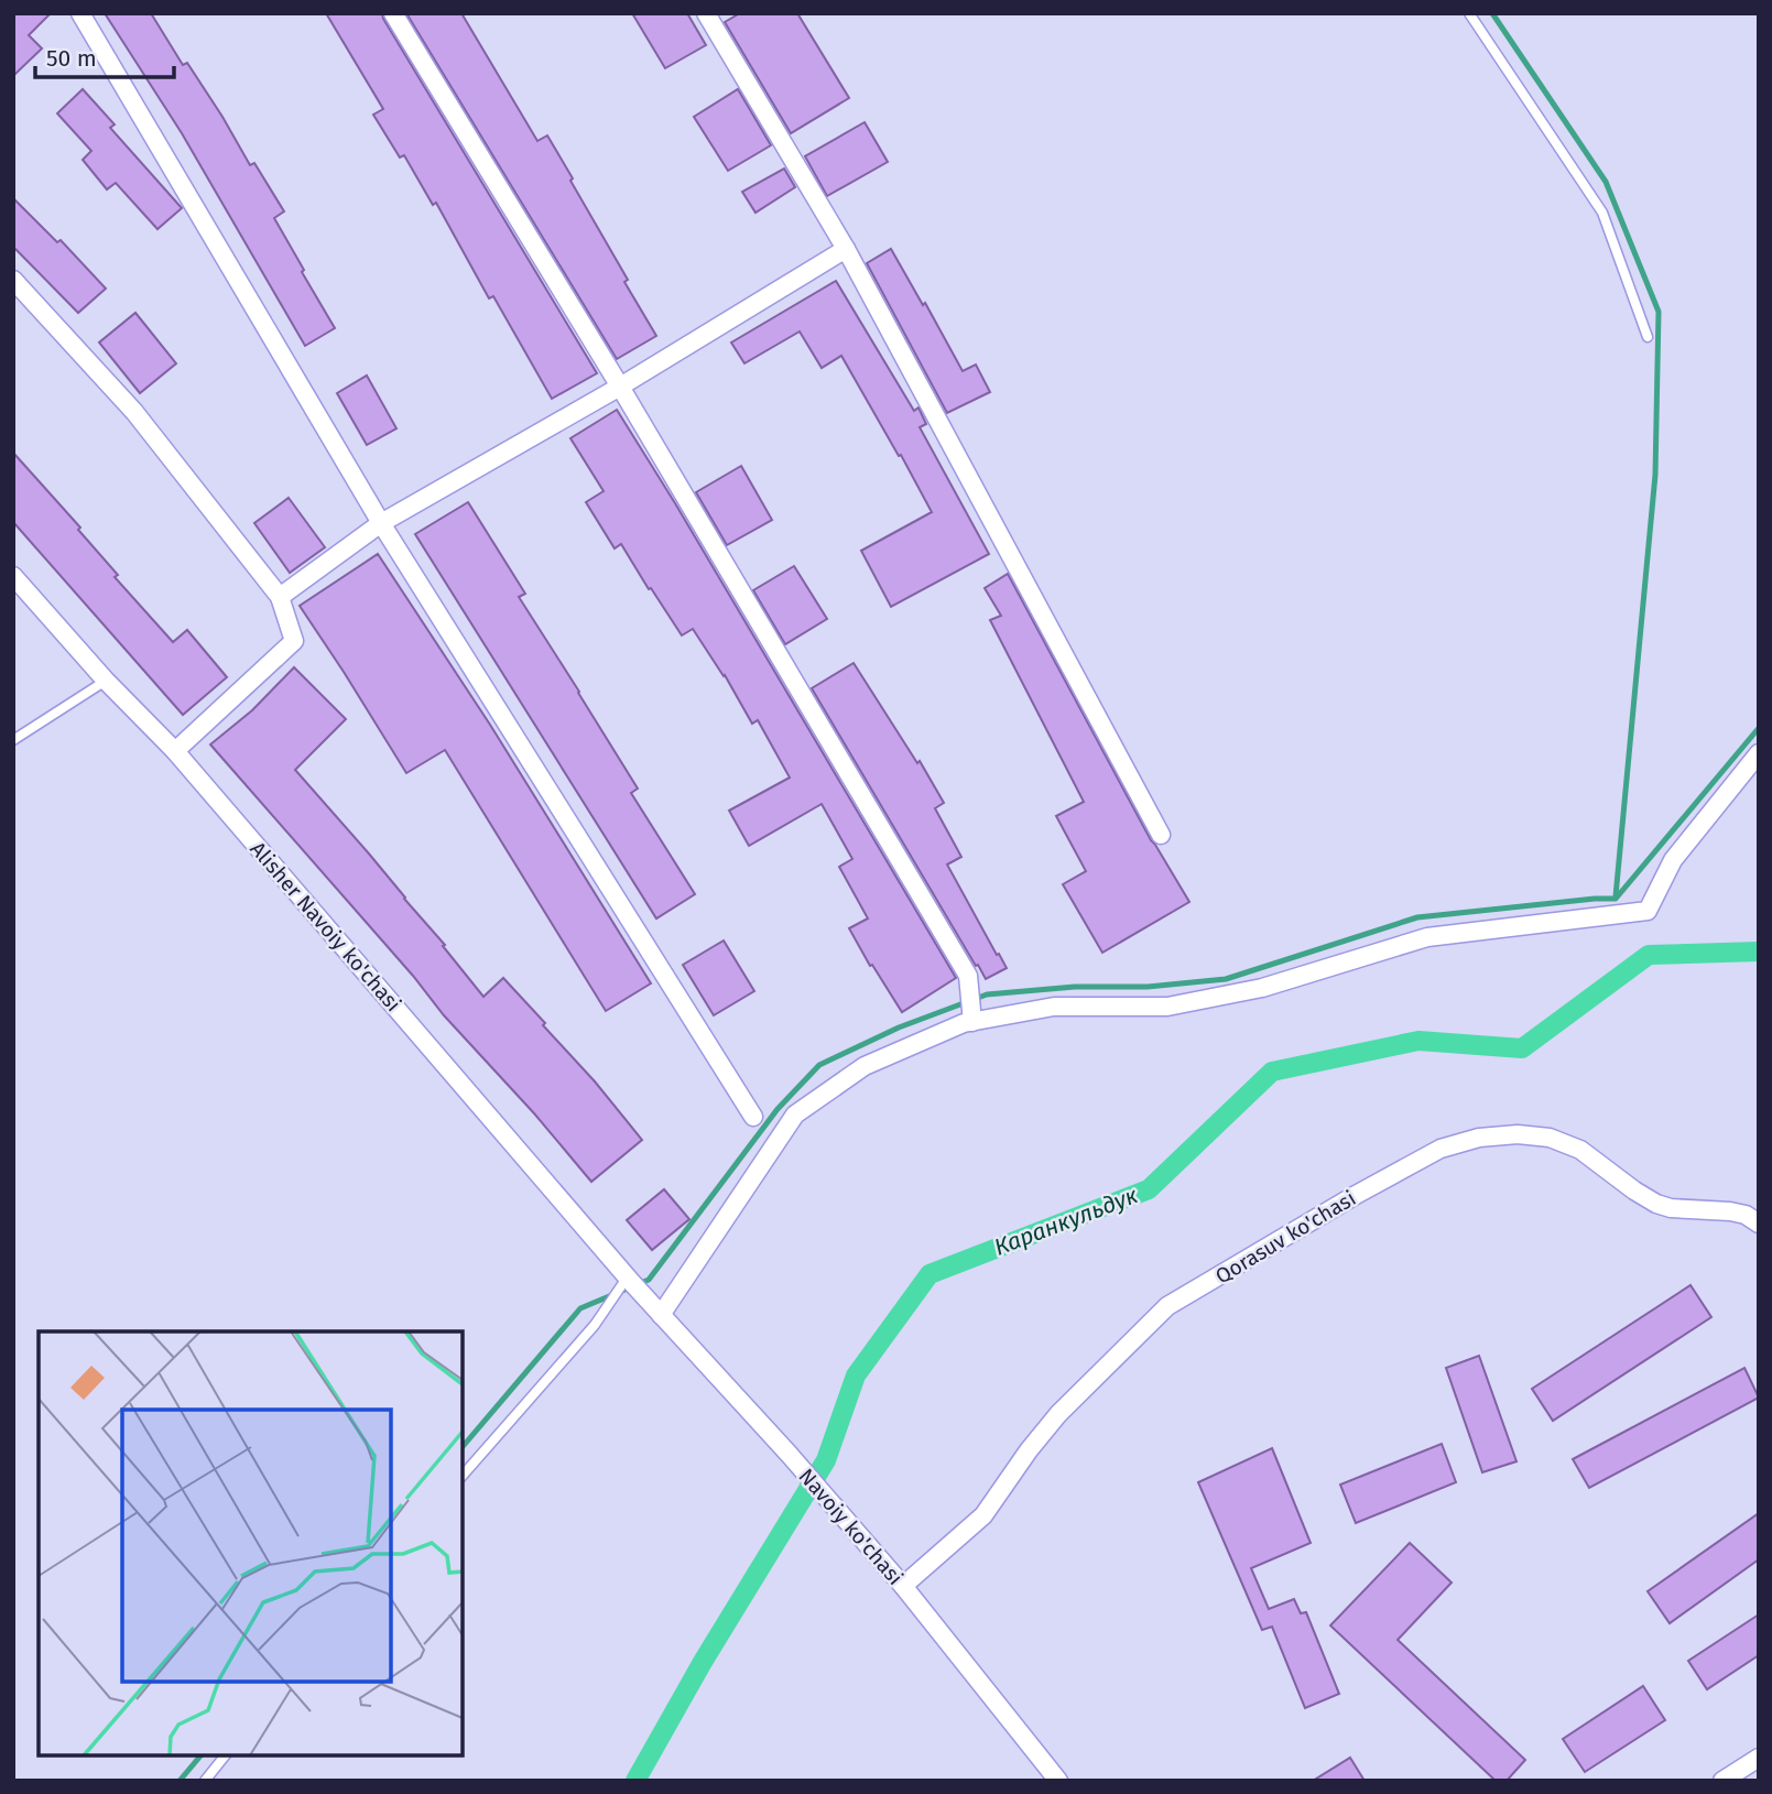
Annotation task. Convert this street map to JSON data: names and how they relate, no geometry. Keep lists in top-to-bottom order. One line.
{"streets":{"street":["Alisher Navoiy ko'chasi","Qorasuv ko'chasi","Navoiy ko'chasi"]},"crossings":[["Alisher Navoiy ko'chasi","Navoiy ko'chasi"],["Qorasuv ko'chasi","Navoiy ko'chasi"]],"water":["Каранкульдук"],"scale_bar":"50 m"}
